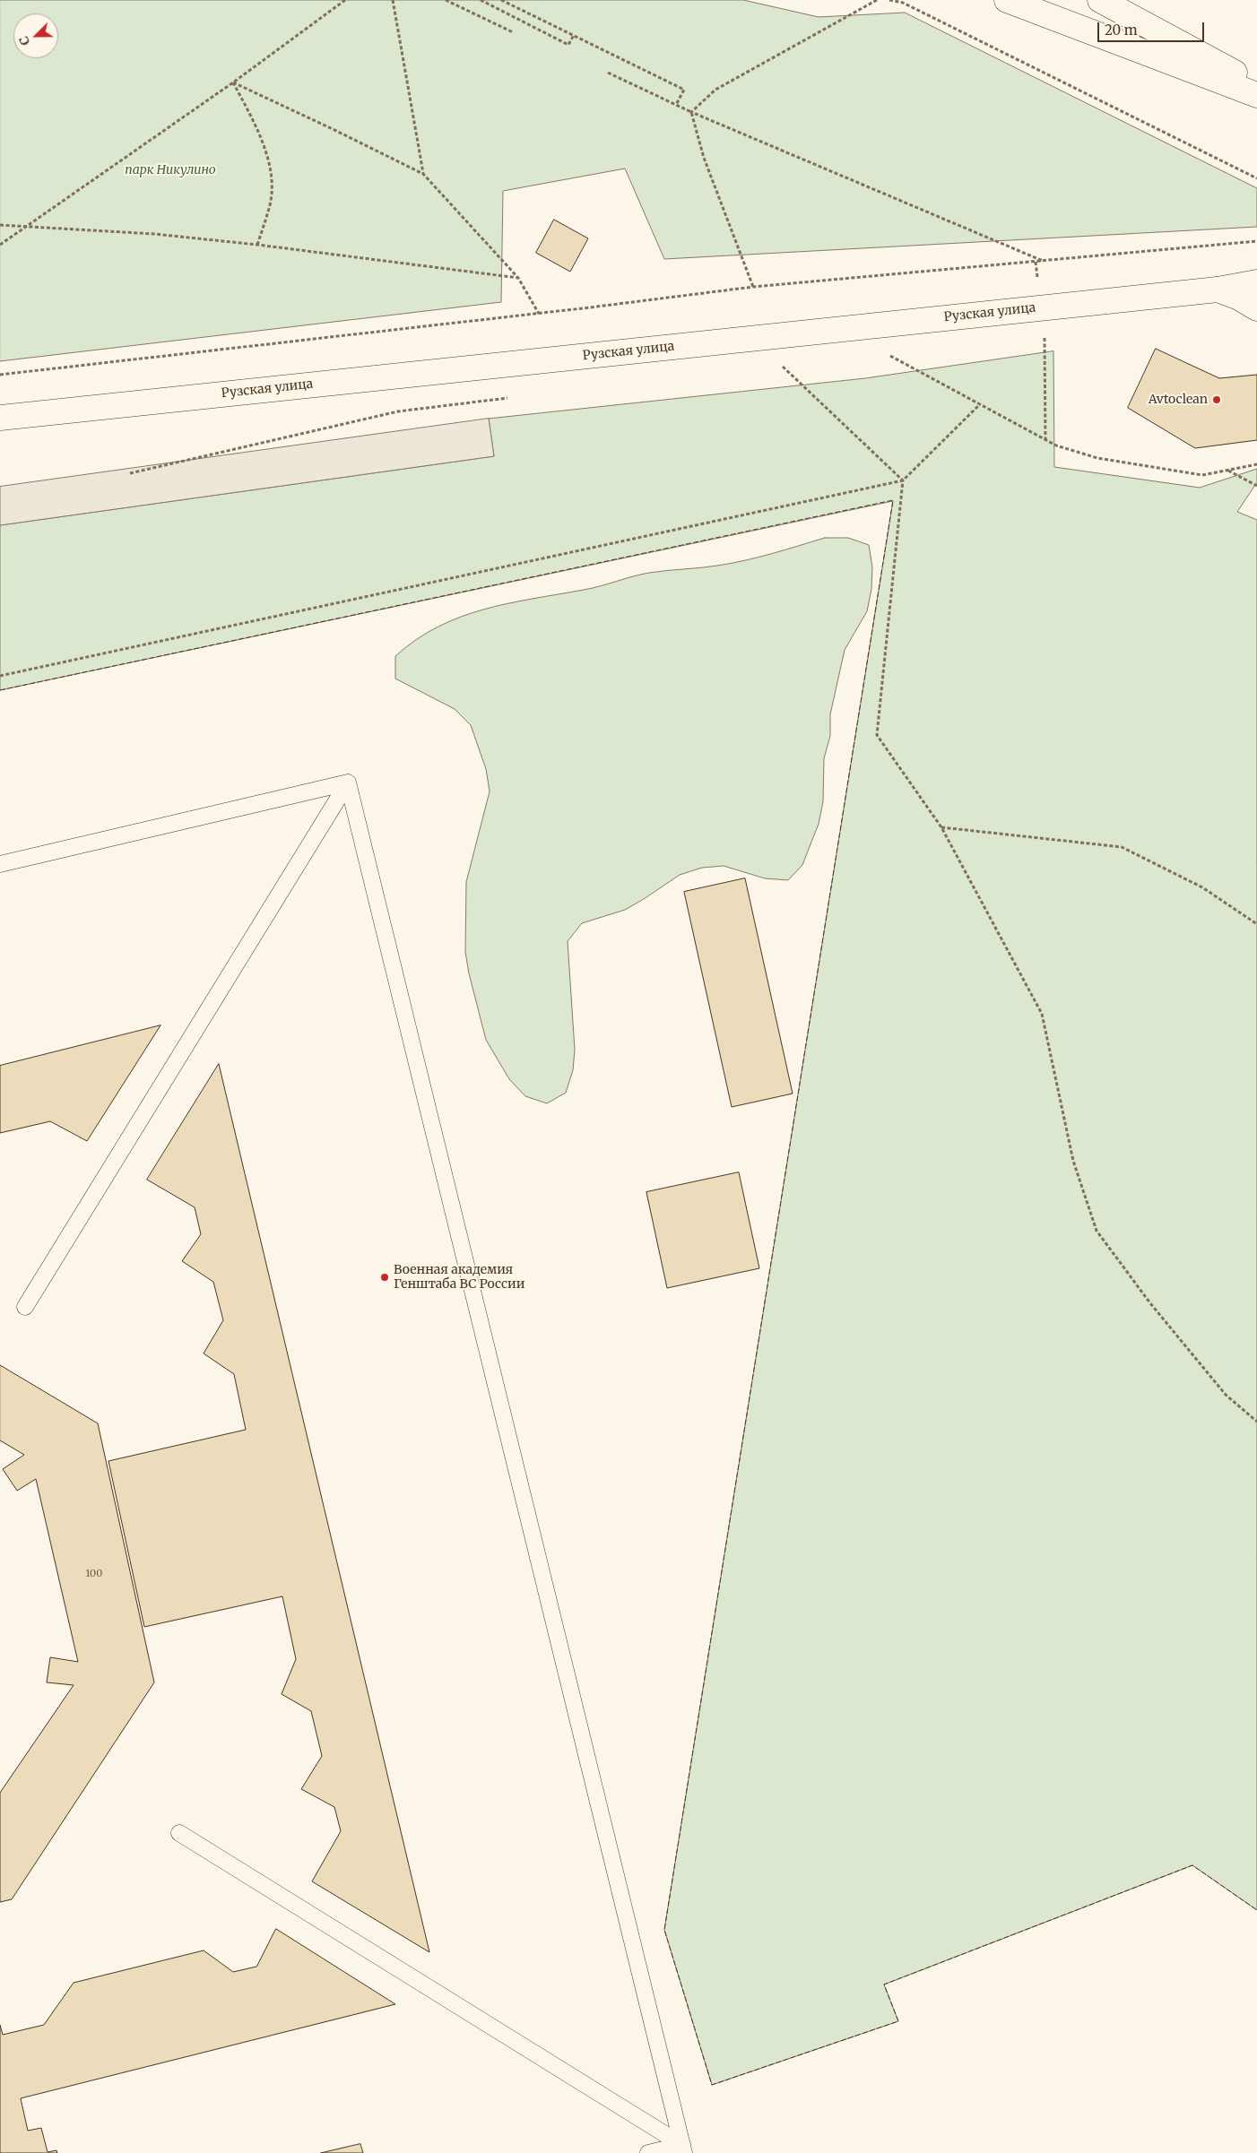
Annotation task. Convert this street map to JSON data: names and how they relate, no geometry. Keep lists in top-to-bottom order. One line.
{"streets":{"street":["Рузская улица"]},"parks":["парк Никулино"],"places":["Avtoclean","Военная академия Генштаба ВС России"],"house_numbers":["100"],"scale_bar":"20 m","north":"bottom left"}
